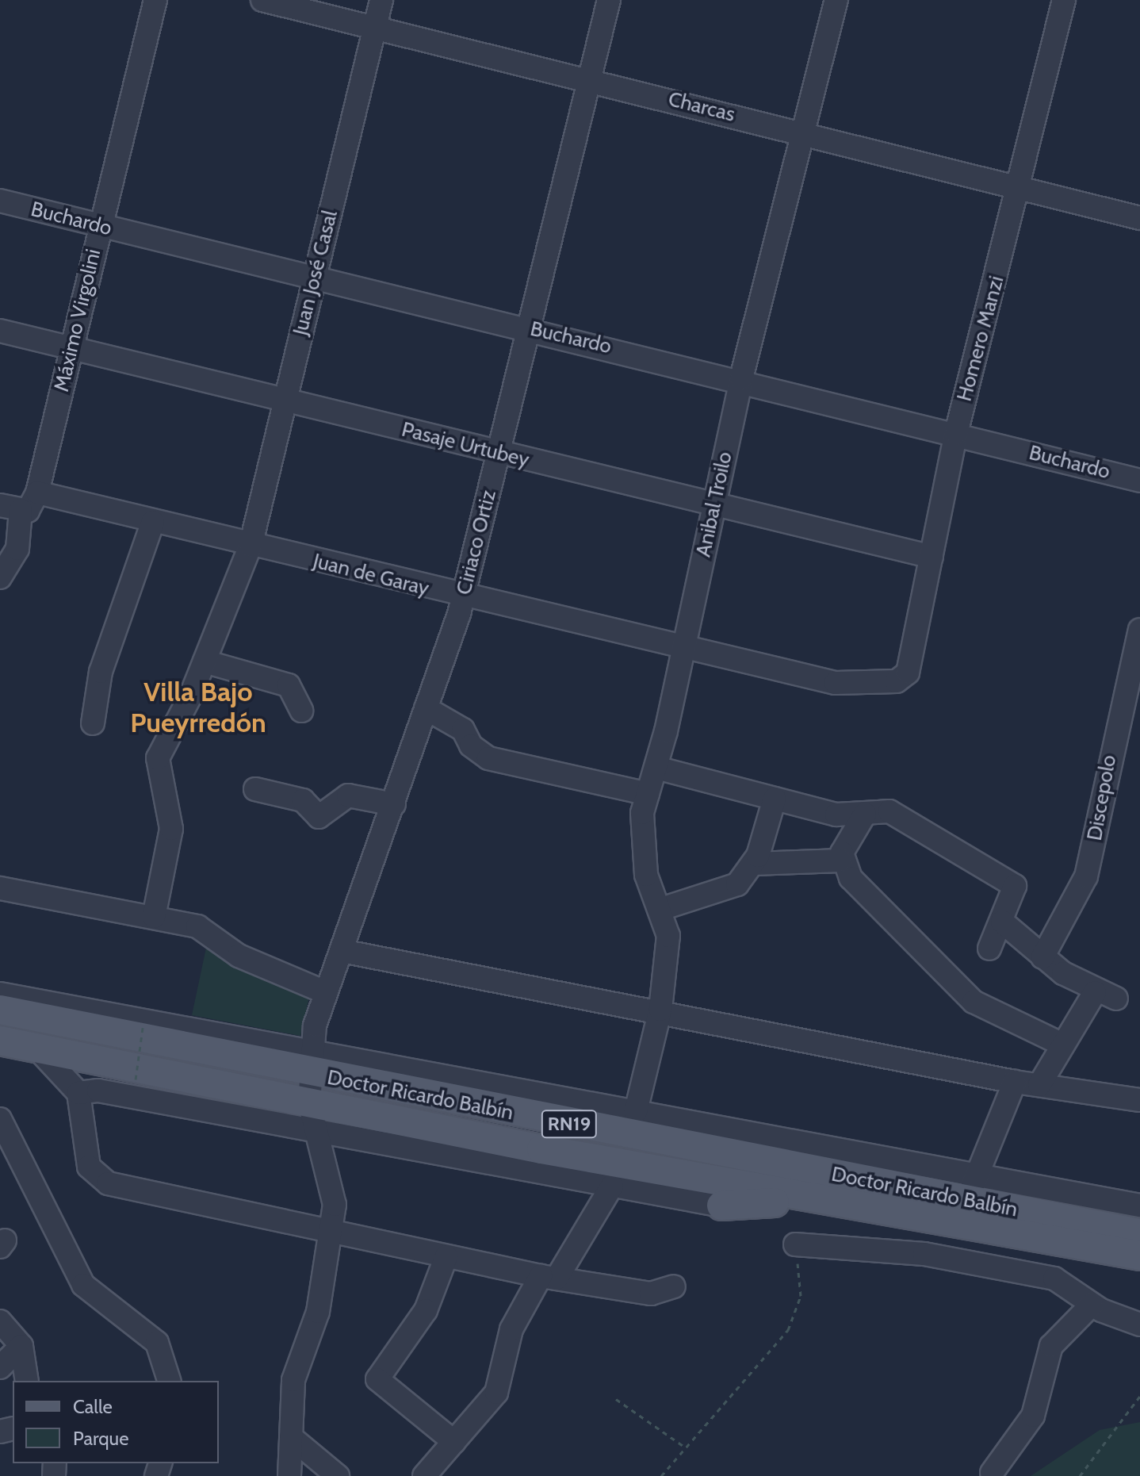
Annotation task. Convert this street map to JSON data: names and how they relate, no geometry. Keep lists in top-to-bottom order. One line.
{"streets":{"main road":["Doctor Ricardo Balbín","RN19"],"street":["Charcas","Buchardo","Juan José Casal","Máximo Virgolini","Homero Manzi","Pasaje Urtubey","Anibal Troilo","Ciriaco Ortiz","Juan de Garay","Discepolo"]},"crossings":[["Charcas","Juan José Casal"],["Charcas","Homero Manzi"],["Charcas","Anibal Troilo"],["Charcas","Ciriaco Ortiz"],["Buchardo","Juan José Casal"],["Buchardo","Máximo Virgolini"],["Buchardo","Homero Manzi"],["Buchardo","Anibal Troilo"],["Buchardo","Ciriaco Ortiz"],["Juan José Casal","Pasaje Urtubey"],["Juan José Casal","Juan de Garay"],["Máximo Virgolini","Pasaje Urtubey"],["Máximo Virgolini","Juan de Garay"],["Homero Manzi","Pasaje Urtubey"],["Homero Manzi","Juan de Garay"],["Pasaje Urtubey","Anibal Troilo"],["Pasaje Urtubey","Ciriaco Ortiz"],["Anibal Troilo","Juan de Garay"],["Ciriaco Ortiz","Juan de Garay"],["Ciriaco Ortiz","Doctor Ricardo Balbín"]],"districts":["Villa Bajo Pueyrredón"],"legend":["Calle","Parque"]}
